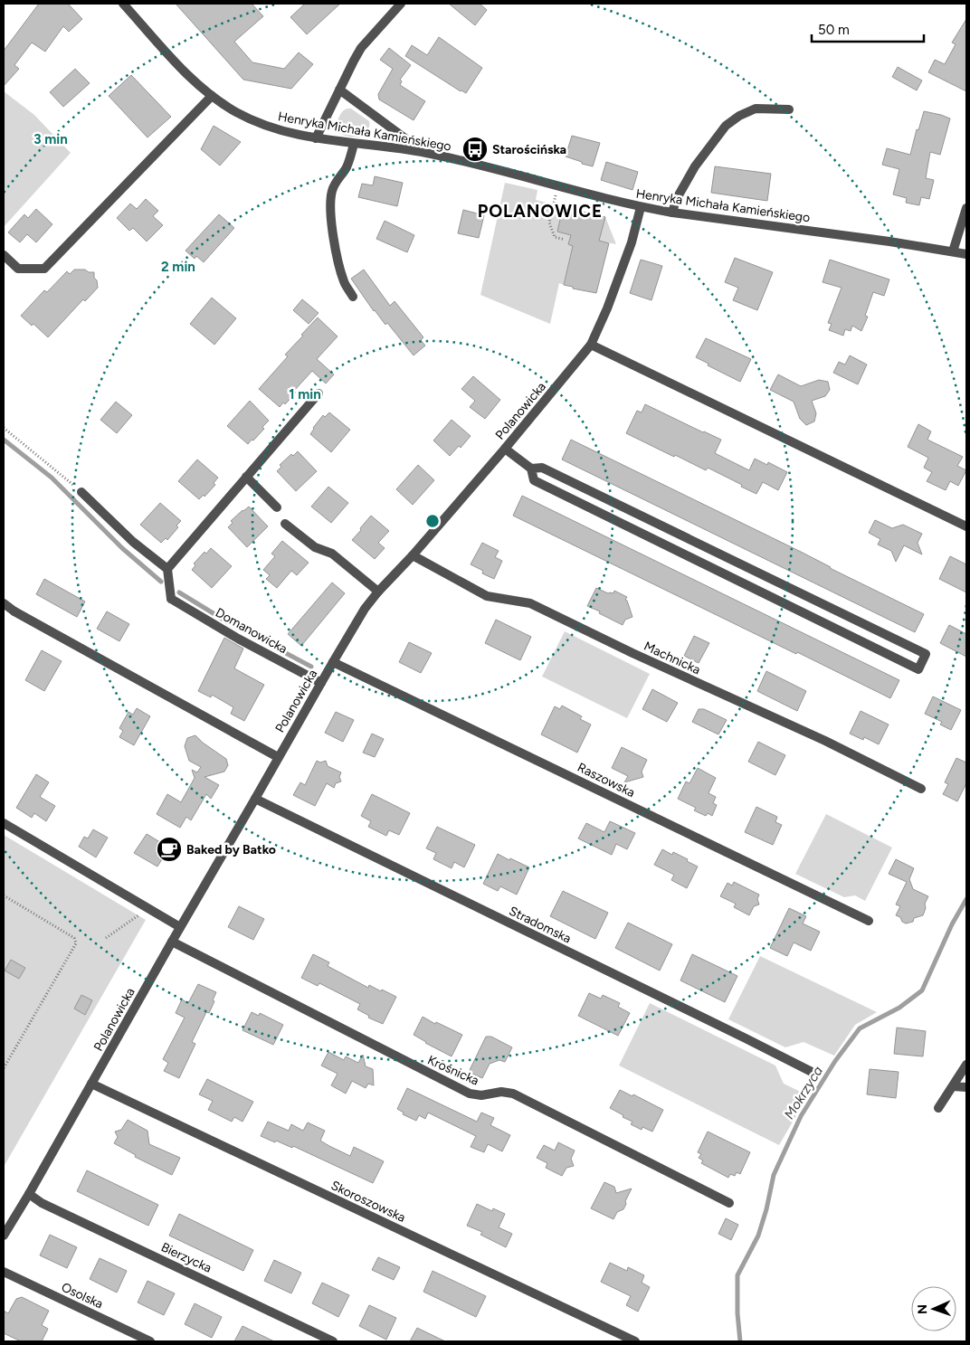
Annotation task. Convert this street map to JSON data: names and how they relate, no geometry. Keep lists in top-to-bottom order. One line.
{"streets":{"street":["Henryka Michała Kamieńskiego","Polanowicka","Domanowicka","Machnicka","Raszowska","Stradomska","Krośnicka","Skoroszowska","Bierzycka","Osolska"]},"crossings":[["Henryka Michała Kamieńskiego","Polanowicka"],["Polanowicka","Domanowicka"],["Polanowicka","Machnicka"],["Polanowicka","Raszowska"],["Polanowicka","Stradomska"],["Polanowicka","Krośnicka"],["Polanowicka","Skoroszowska"],["Polanowicka","Bierzycka"]],"districts":["POLANOWICE"],"water":["Mokrzyca"],"places":{"bus stop":["Starościńska"],"cafe":["Baked by Batko"]},"scale_bar":"50 m","north":"left","rings":["3 min","2 min","1 min"]}
